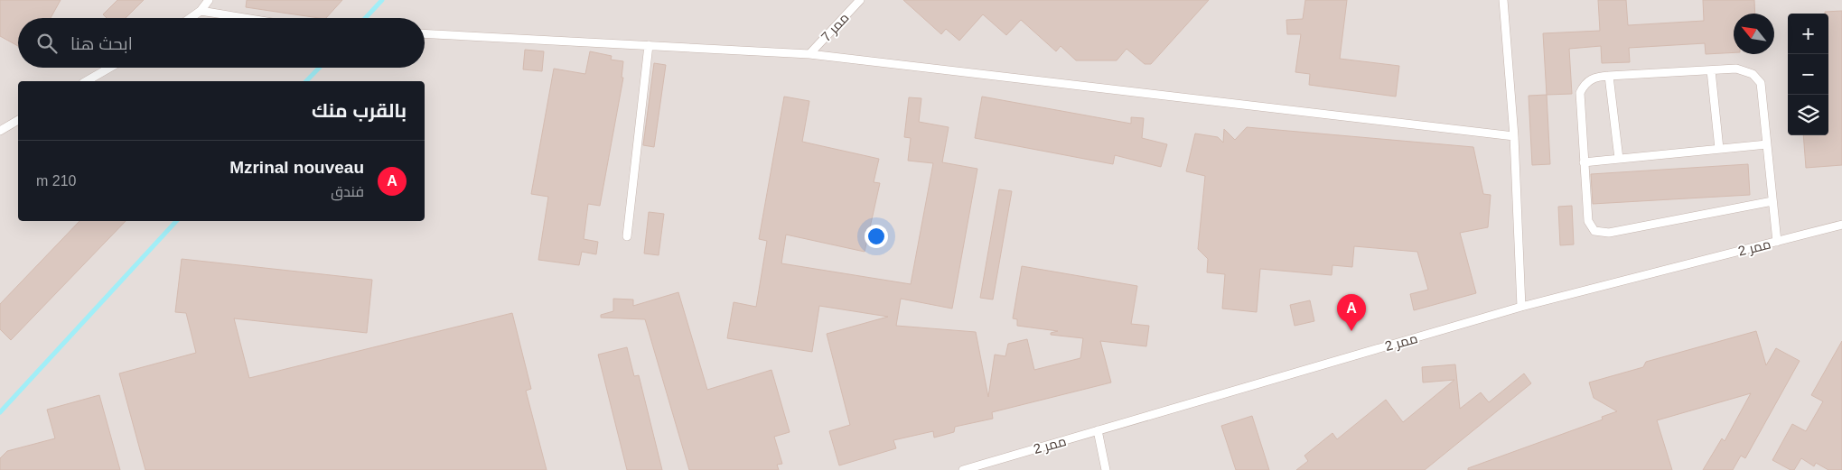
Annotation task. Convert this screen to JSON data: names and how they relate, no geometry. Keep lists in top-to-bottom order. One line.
{"streets":{"lane":["ممر 7","ممر 2"]},"north":"top left","page":{"map_buttons":["+","−"],"search":"ابحث هنا","heading":"بالقرب منك","list":[{"mark":"A","name":"Mzrinal nouveau","note":"فندق","value":"210 m"}],"pins":"A"}}
